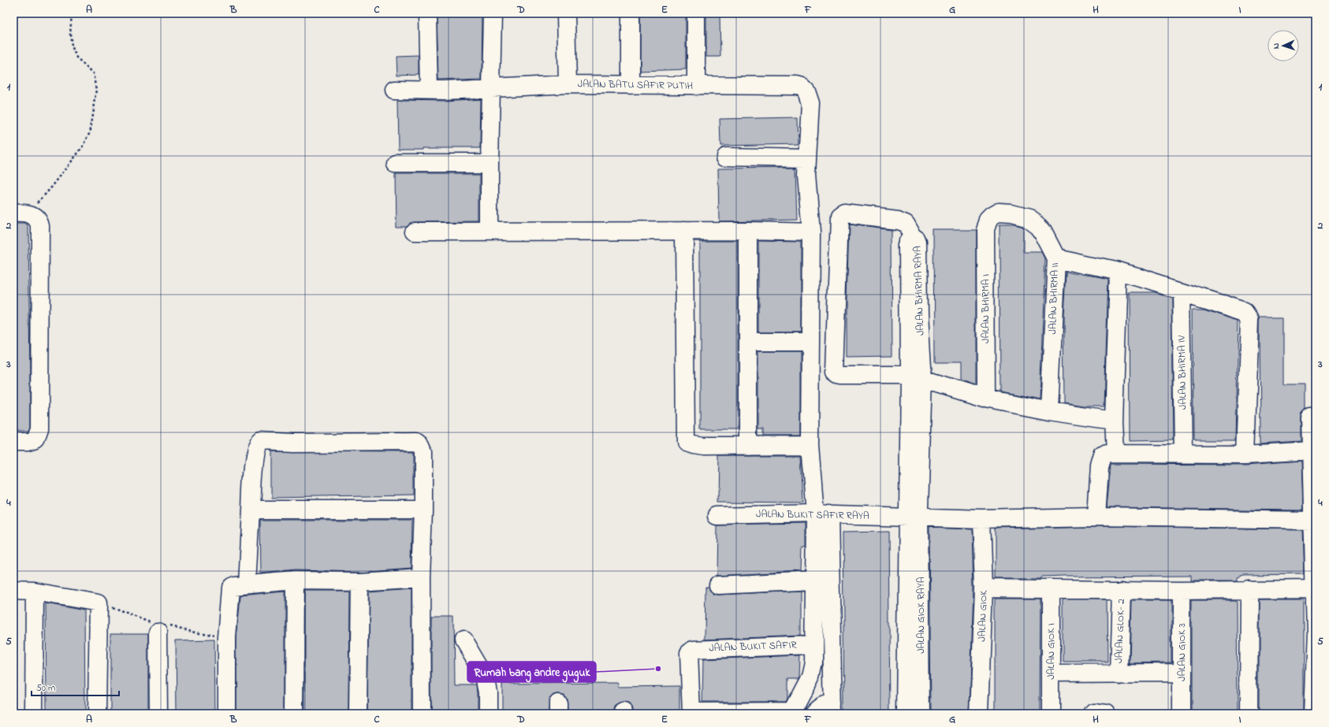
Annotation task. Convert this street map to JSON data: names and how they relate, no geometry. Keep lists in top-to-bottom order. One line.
{"streets":{"street":["JALAN BATU SAFIR PUTIH","JALAN BHIRMA RAYA","JALAN BHIRMA II","JALAN BHIRMA I","JALAN BHIRMA IV","JALAN BUKIT SAFIR RAYA","JALAN GIOK RAYA","JALAN GIOK","JALAN GLOK- 2","JALAN BUKIT SAFIR","JALAN GIOK I","JALAN GIOK 3"]},"crossings":[["JALAN BHIRMA RAYA","JALAN BUKIT SAFIR RAYA"],["JALAN BHIRMA RAYA","JALAN GIOK RAYA"],["JALAN BHIRMA II","JALAN BHIRMA I"],["JALAN BUKIT SAFIR RAYA","JALAN GIOK RAYA"],["JALAN BUKIT SAFIR RAYA","JALAN GIOK"]],"places":["Rumah bang andre guguk"],"scale_bar":"50 m","north":"left","grid":{"columns":["A","B","C","D","E","F","G","H","I"],"rows":["1","2","3","4","5"]}}
